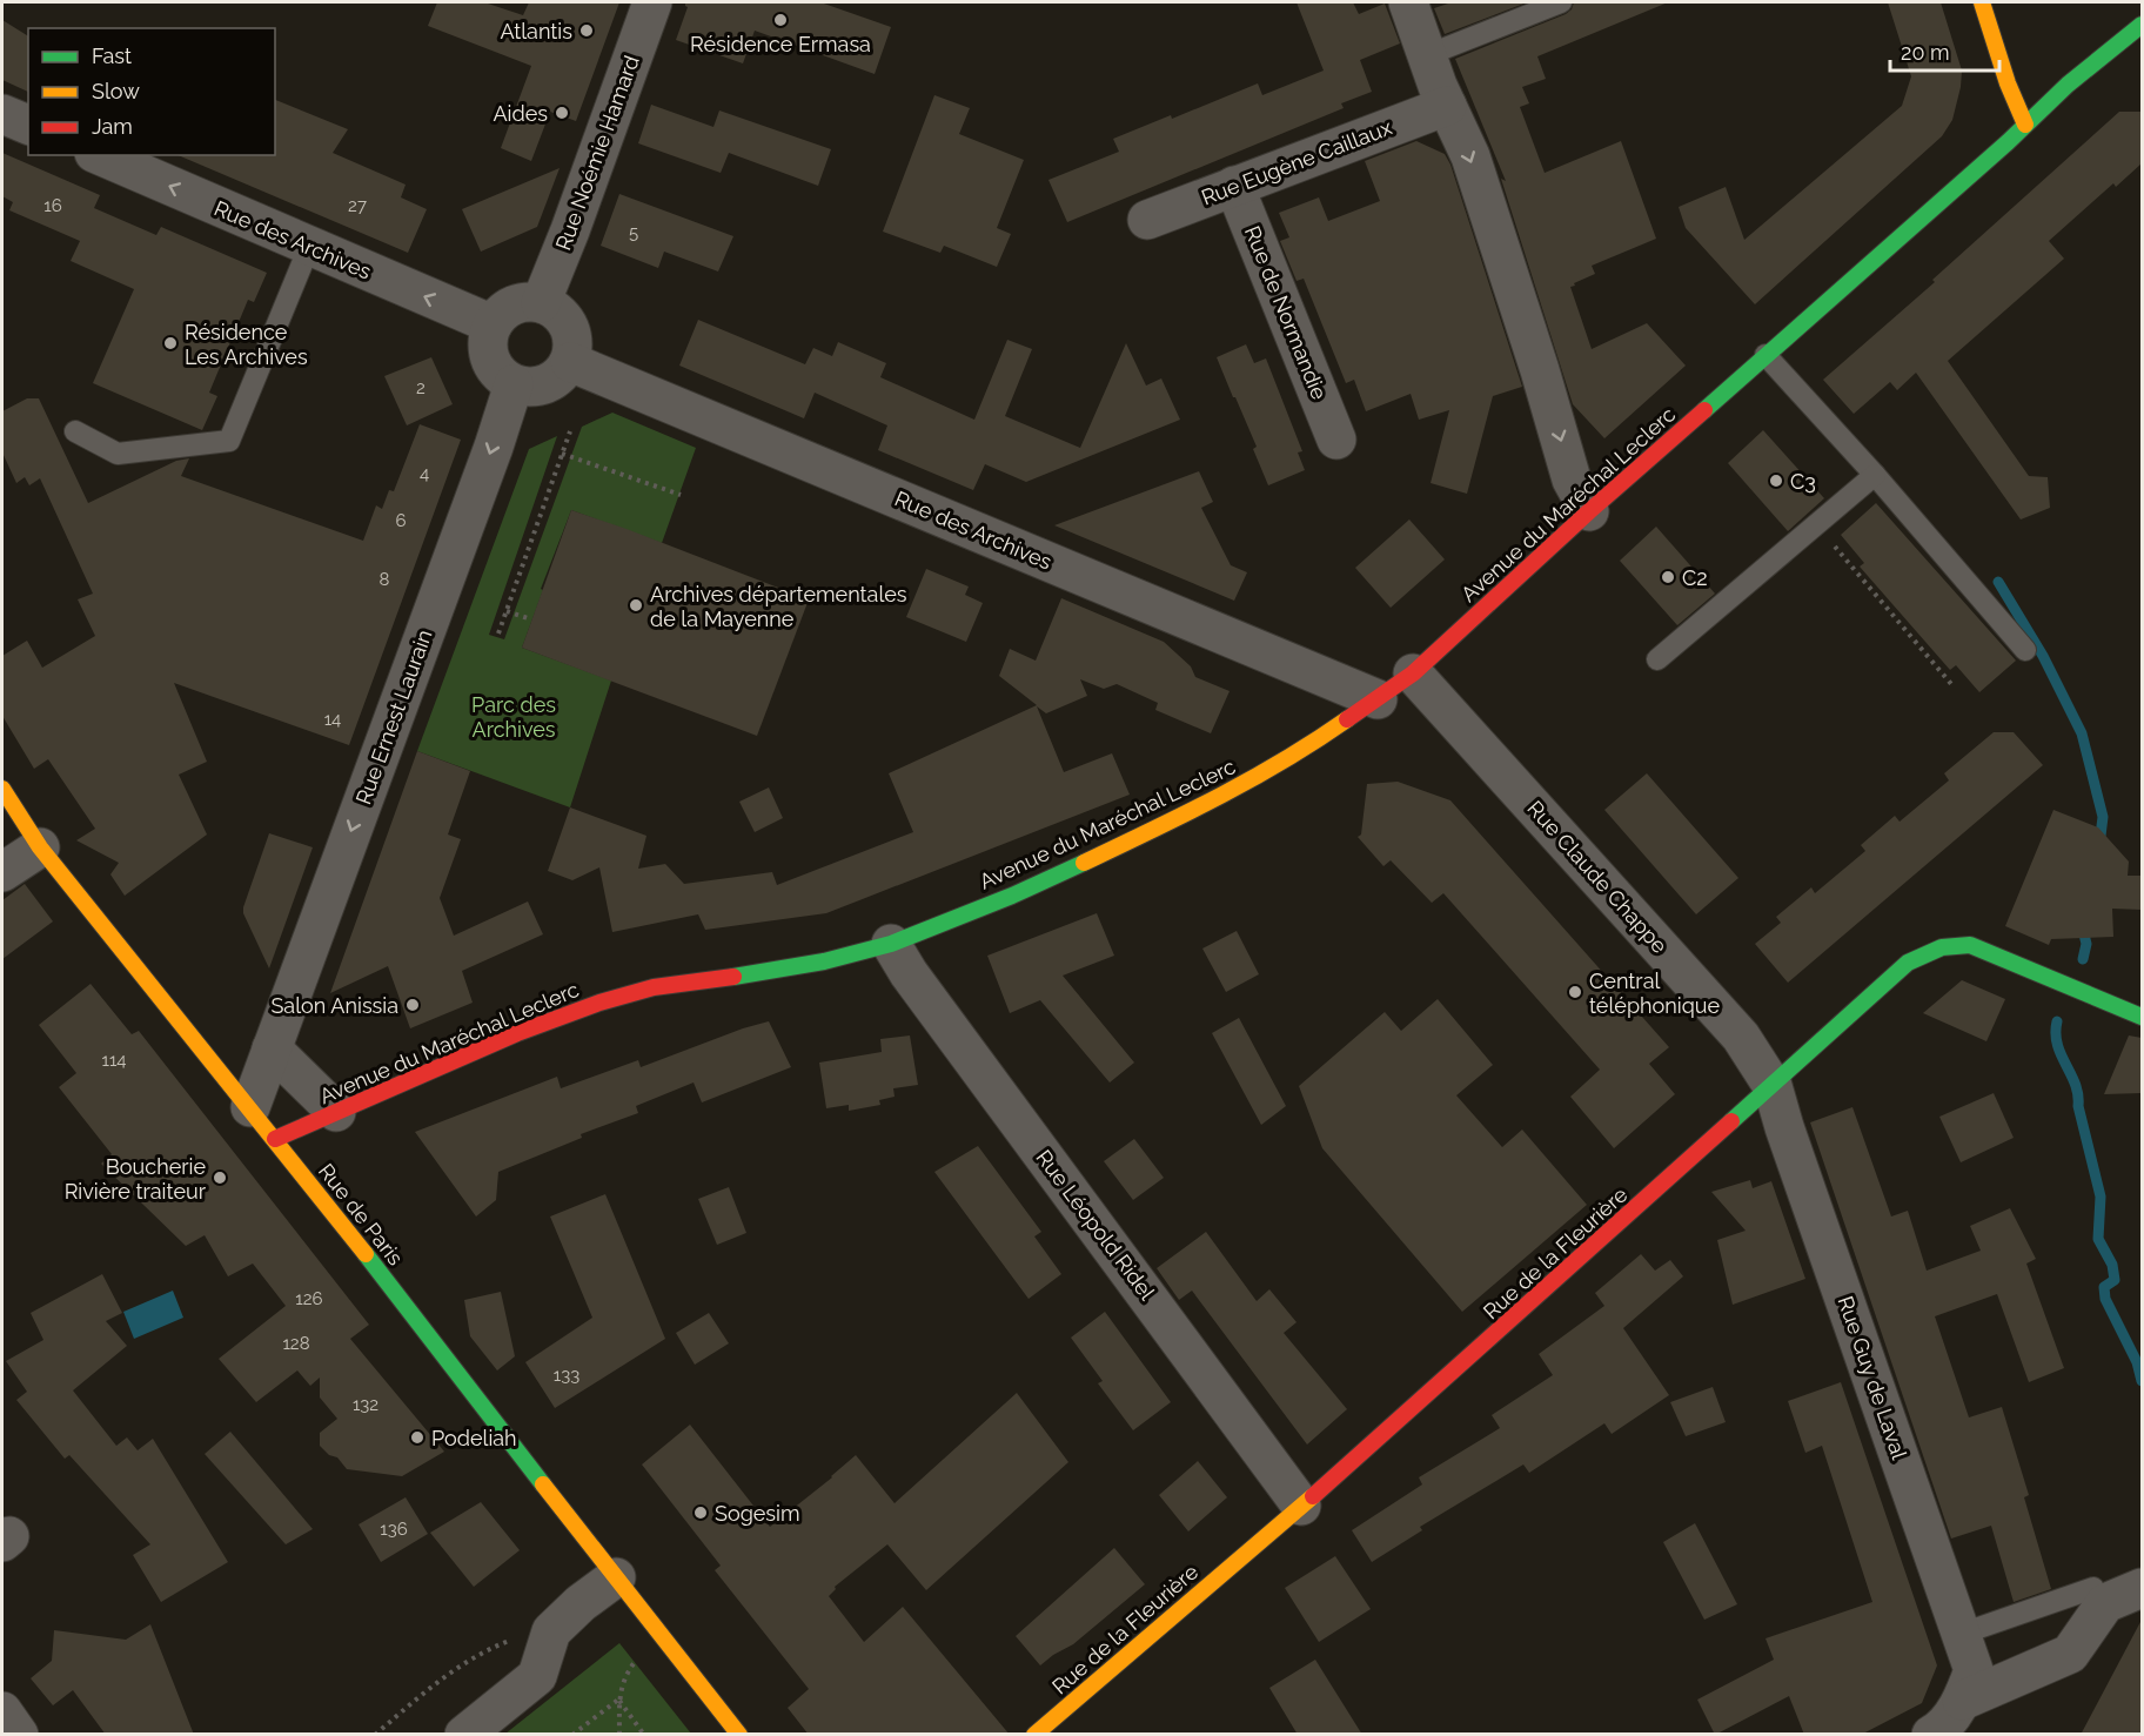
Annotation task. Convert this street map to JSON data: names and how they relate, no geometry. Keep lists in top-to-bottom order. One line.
{"streets":{"street":["Rue Noémie Hamard","Rue Eugène Caillaux","Rue des Archives","Rue de Normandie","Avenue du Maréchal Leclerc","Rue Ernest Laurain","Rue Claude Chappe","Rue de Paris","Rue Léopold Ridel","Rue de la Fleurière","Rue Guy de Laval"]},"crossings":[["Rue Noémie Hamard","Rue des Archives"],["Rue Noémie Hamard","Rue Ernest Laurain"],["Rue Eugène Caillaux","Rue de Normandie"],["Rue des Archives","Avenue du Maréchal Leclerc"],["Rue des Archives","Rue Ernest Laurain"],["Avenue du Maréchal Leclerc","Rue Claude Chappe"],["Avenue du Maréchal Leclerc","Rue de Paris"],["Avenue du Maréchal Leclerc","Rue Léopold Ridel"],["Rue Ernest Laurain","Rue de Paris"],["Rue Claude Chappe","Rue de la Fleurière"],["Rue Claude Chappe","Rue Guy de Laval"],["Rue Léopold Ridel","Rue de la Fleurière"],["Rue de la Fleurière","Rue Guy de Laval"]],"one_way":["Rue Ernest Laurain"],"parks":["Parc des Archives"],"places":["Résidence Ermasa","Atlantis","Aides","Résidence Les Archives","C3","C2","Archives départementales de la Mayenne","Central téléphonique","Salon Anissia","Boucherie Rivière traiteur","Podeliah","Sogesim"],"house_numbers":["16","27","5","2","4","6","8","14","114","126","128","133","132","136"],"legend":["Fast","Slow","Jam"],"scale_bar":"20 m"}
